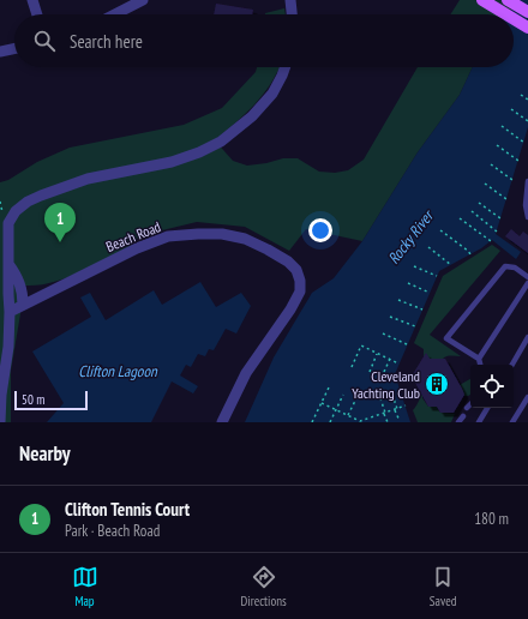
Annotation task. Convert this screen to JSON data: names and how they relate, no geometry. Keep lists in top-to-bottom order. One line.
{"streets":{"street":["Beach Road"]},"water":["Rocky River","Clifton Lagoon"],"places":{"building":["Cleveland Yachting Club"]},"scale_bar":"50 m","page":{"search":"Search here","pins":"1","scale":"50 m","heading":"Nearby","list":[{"mark":"1","name":"Clifton Tennis Court","note":"Park · Beach Road","value":"180 m"}],"nav":["Map","Directions","Saved"]}}
